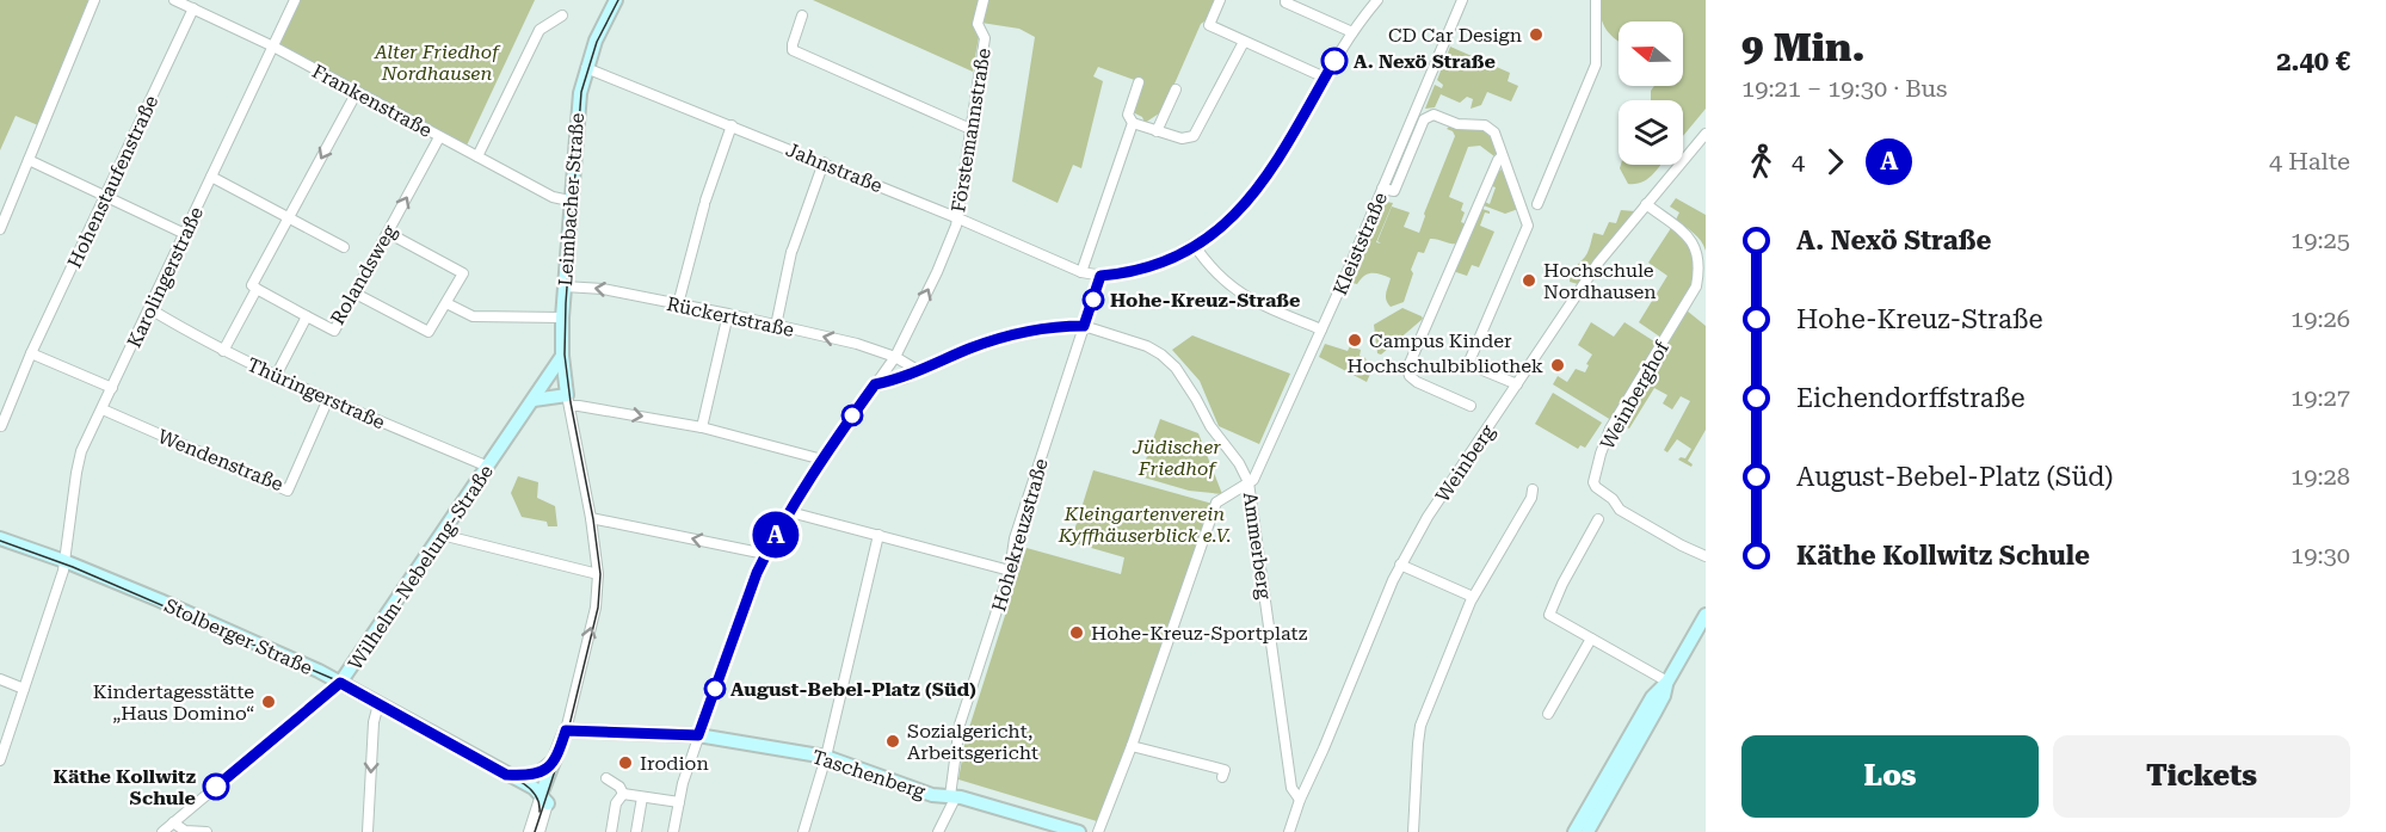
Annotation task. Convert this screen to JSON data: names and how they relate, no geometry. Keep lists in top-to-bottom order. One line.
{"streets":{"main road":["Leimbacher Straße","Wilhelm-Nebelung-Straße","Stolberger Straße","Taschenberg"],"street":["Frankenstraße","Förstemannstraße","Jahnstraße","Hohenstaufenstraße","Kleiststraße","Rolandsweg","Karolingerstraße","Rückertstraße","Thüringerstraße","Weinberghof","Wendenstraße","Weinberg","Hohekreuzstraße","Ammerberg"]},"crossings":[["Frankenstraße","Hohenstaufenstraße"],["Frankenstraße","Leimbacher Straße"],["Frankenstraße","Rolandsweg"],["Frankenstraße","Karolingerstraße"],["Förstemannstraße","Jahnstraße"],["Förstemannstraße","Rückertstraße"],["Förstemannstraße","Taschenberg"],["Jahnstraße","Leimbacher Straße"],["Jahnstraße","Hohekreuzstraße"],["Leimbacher Straße","Rückertstraße"],["Leimbacher Straße","Wilhelm-Nebelung-Straße"],["Kleiststraße","Ammerberg"],["Rolandsweg","Thüringerstraße"],["Karolingerstraße","Thüringerstraße"],["Karolingerstraße","Wendenstraße"],["Karolingerstraße","Stolberger Straße"],["Thüringerstraße","Wendenstraße"],["Thüringerstraße","Wilhelm-Nebelung-Straße"],["Weinberghof","Weinberg"],["Weinberg","Ammerberg"],["Hohekreuzstraße","Ammerberg"],["Hohekreuzstraße","Taschenberg"],["Wilhelm-Nebelung-Straße","Stolberger Straße"]],"one_way":["Rückertstraße"],"parks":["Alter Friedhof Nordhausen","Jüdischer Friedhof","Kleingartenverein Kyffhäuserblick e.V."],"places":["CD Car Design","A. Nexö Straße","Hochschule Nordhausen","Hohe-Kreuz-Straße","Campus Kinder","Hochschulbibliothek","Hohe-Kreuz-Sportplatz","August-Bebel-Platz (Süd)","Kindertagesstätte „Haus Domino“","Sozialgericht, Arbeitsgericht","Irodion","Käthe Kollwitz Schule"],"lines":["bus line A"],"north":"left","page":{"on_map":"A","heading":["9 Min.","19:21 – 19:30 · Bus","2.40 €"],"legs":["4","A","4 Halte"],"list":[{"name":"A. Nexö Straße","value":"19:25"},{"name":"Hohe-Kreuz-Straße","value":"19:26"},{"name":"Eichendorffstraße","value":"19:27"},{"name":"August-Bebel-Platz (Süd)","value":"19:28"},{"name":"Käthe Kollwitz Schule","value":"19:30"}],"buttons":["Los","Tickets"]}}
